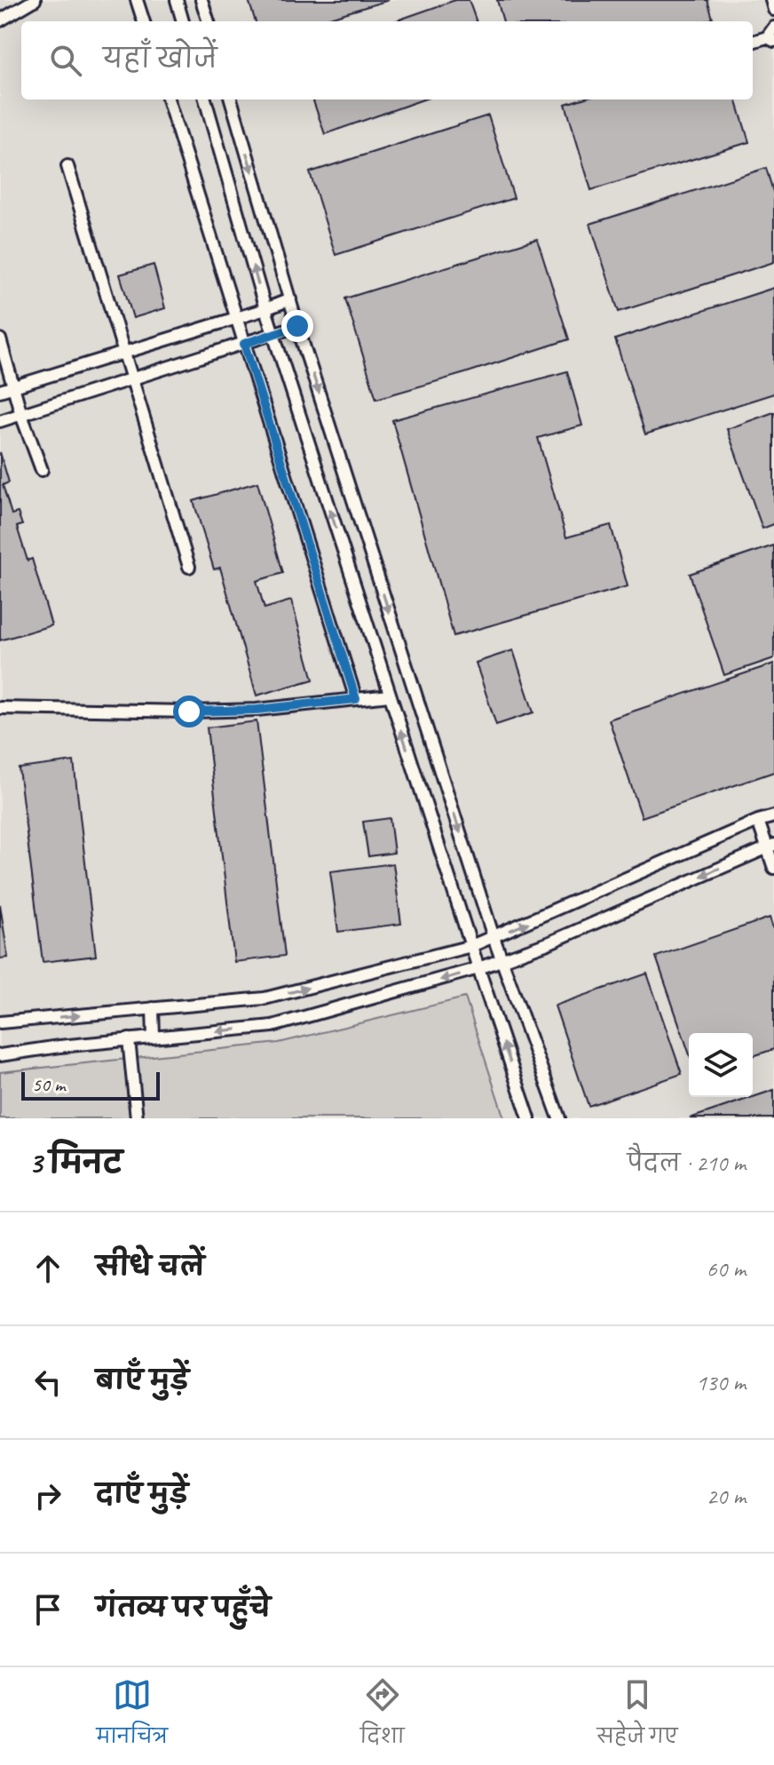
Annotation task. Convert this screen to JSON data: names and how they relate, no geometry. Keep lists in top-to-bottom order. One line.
{"scale_bar":"50 m","page":{"search":"यहाँ खोजें","scale":"50 m","heading":["3 मिनट","पैदल · 210 m"],"list":[["सीधे चलें","60 m"],["बाएँ मुड़ें","130 m"],["दाएँ मुड़ें","20 m"],"गंतव्य पर पहुँचे"],"nav":["मानचित्र","दिशा","सहेजे गए"]}}
